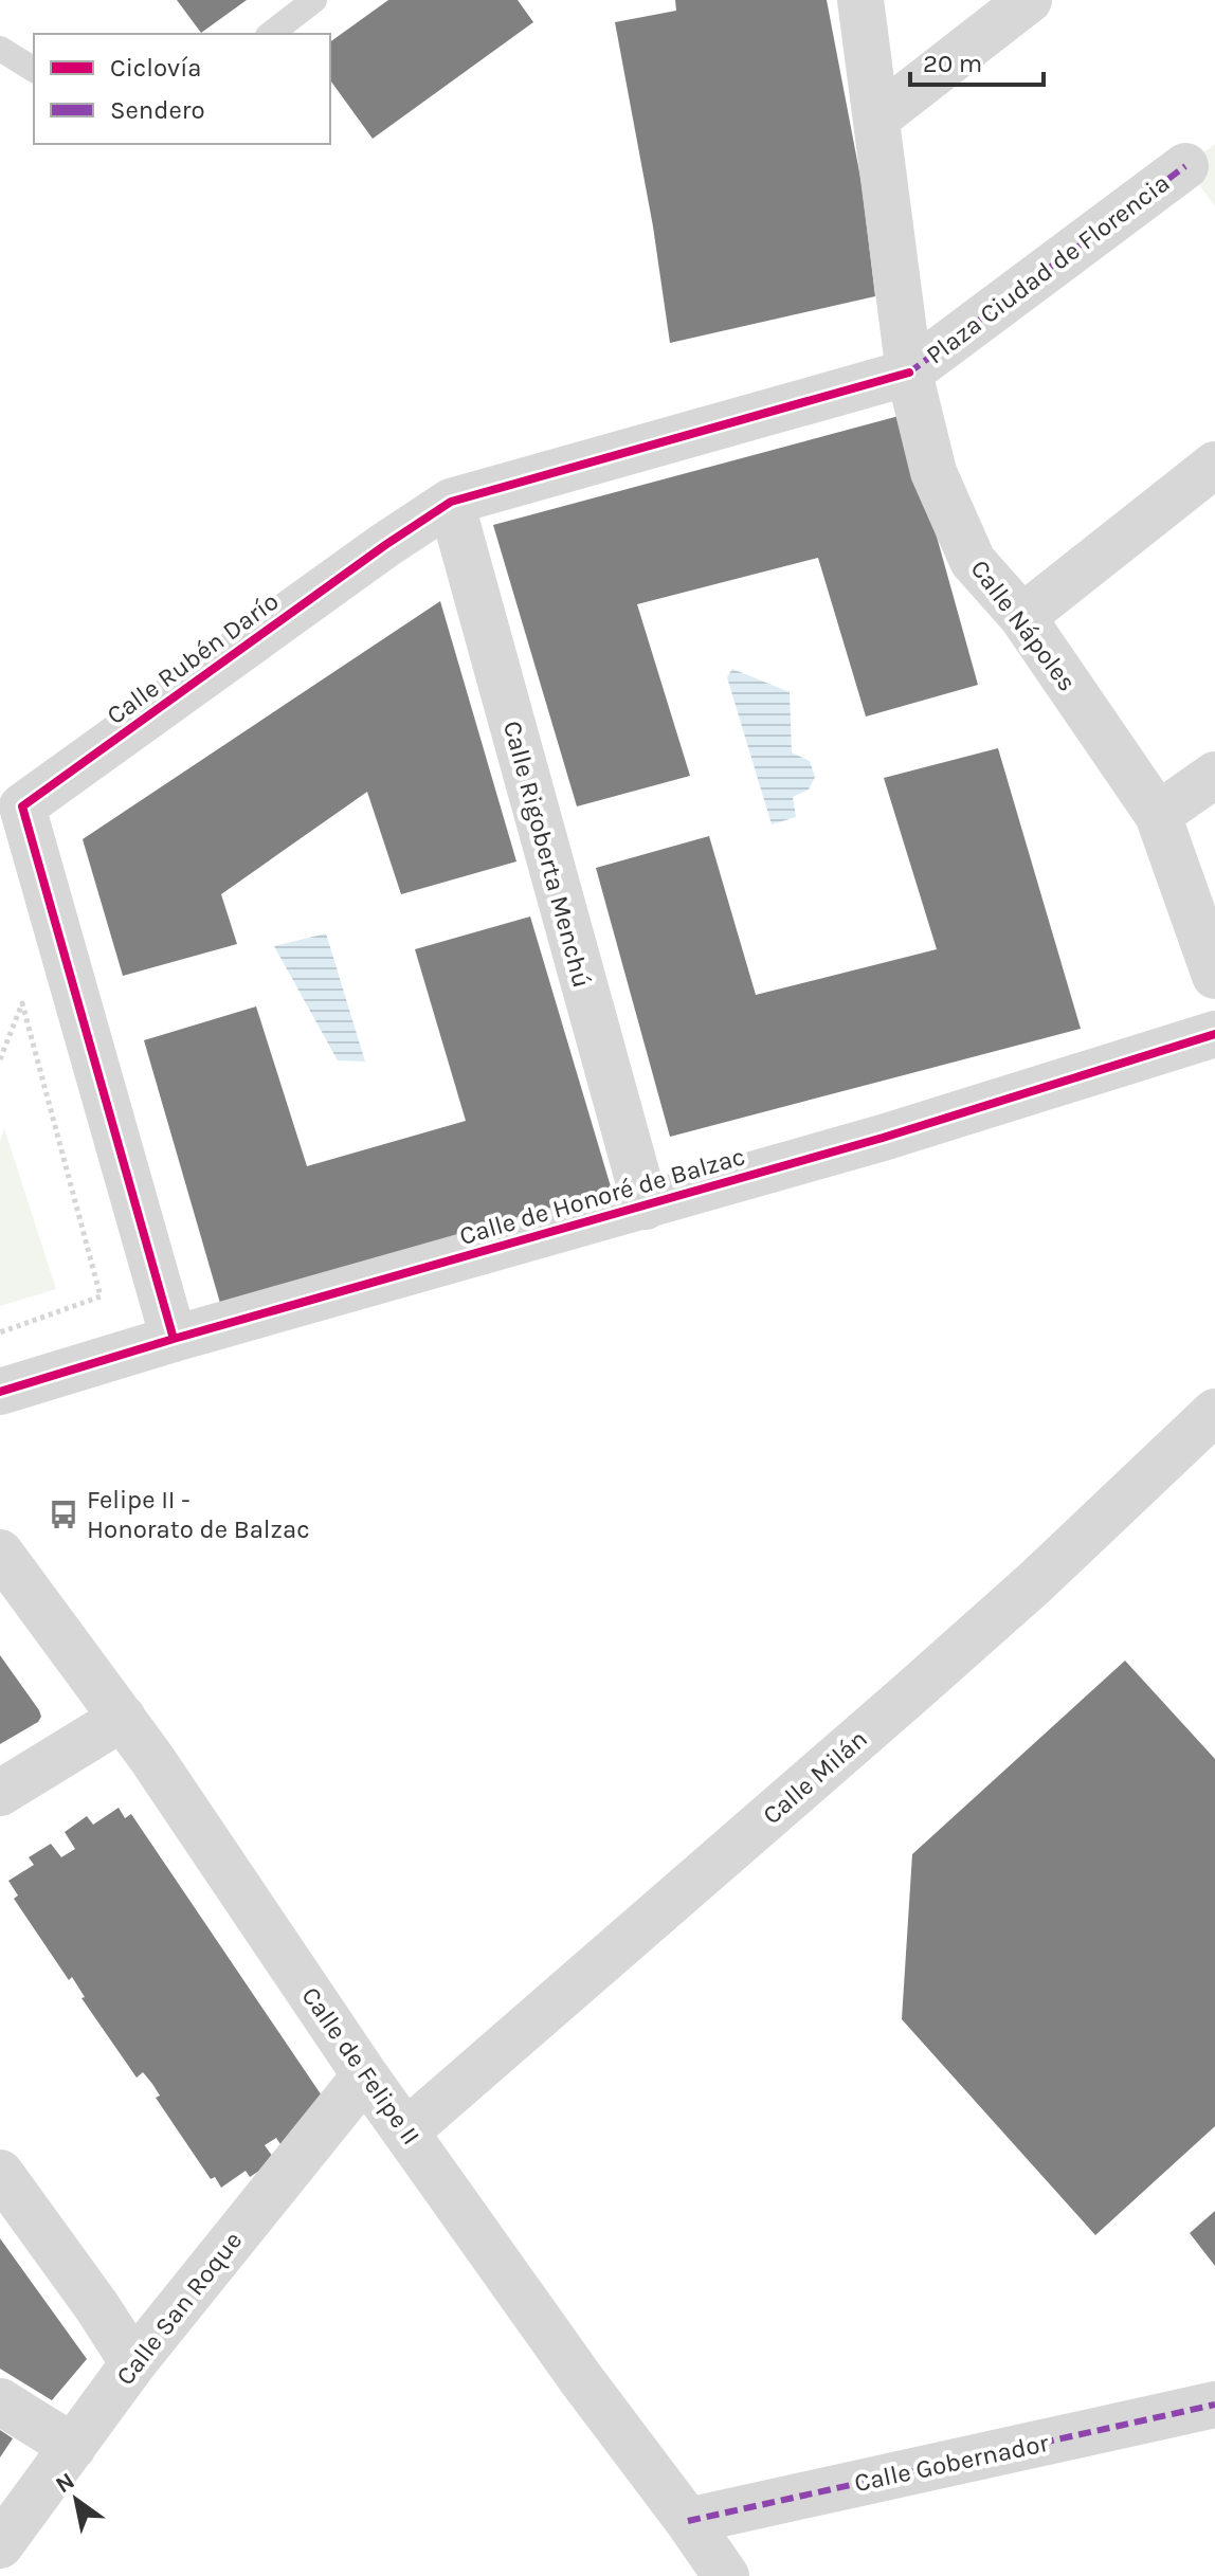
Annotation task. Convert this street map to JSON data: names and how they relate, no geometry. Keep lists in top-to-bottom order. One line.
{"streets":{"street":["Plaza Ciudad de Florencia","Calle Nápoles","Calle Rubén Darío","Calle Rigoberta Menchú","Calle de Honoré de Balzac","Calle Milán","Calle de Felipe II","Calle San Roque","Calle Gobernador"]},"crossings":[["Plaza Ciudad de Florencia","Calle Nápoles"],["Plaza Ciudad de Florencia","Calle Rubén Darío"],["Calle Nápoles","Calle Rubén Darío"],["Calle Rubén Darío","Calle Rigoberta Menchú"],["Calle Rubén Darío","Calle de Honoré de Balzac"],["Calle Rigoberta Menchú","Calle de Honoré de Balzac"],["Calle Milán","Calle de Felipe II"],["Calle de Felipe II","Calle San Roque"],["Calle de Felipe II","Calle Gobernador"]],"places":{"bus stop":["Felipe II - Honorato de Balzac"]},"legend":["Ciclovía","Sendero"],"scale_bar":"20 m","north":"top left"}
